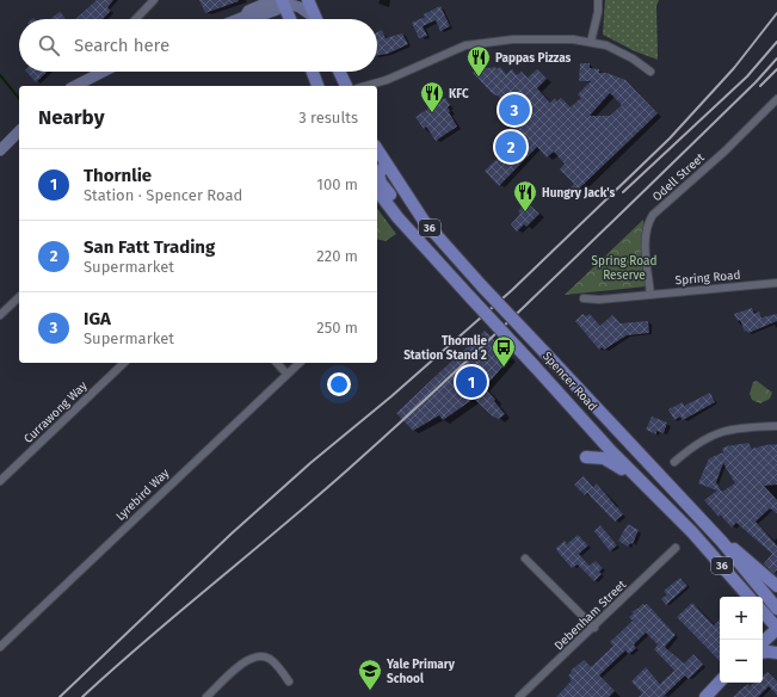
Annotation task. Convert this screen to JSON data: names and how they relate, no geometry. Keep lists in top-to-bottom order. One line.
{"streets":{"main road":["36","Spencer Road"],"street":["Odell Street","Spring Road","Currawong Way","Lyrebird Way","Debenham Street"]},"crossings":[["Odell Street","Spring Road"]],"parks":["Spring Road Reserve"],"places":{"restaurant":["Pappas Pizzas","KFC","Hungry Jack's"],"bus stop":["Thornlie Station Stand 2"],"school or university":["Yale Primary School"]},"page":{"search":"Search here","heading":["Nearby","3 results"],"pins":["3","2","1"],"list":[{"mark":"1","name":"Thornlie","note":"Station · Spencer Road","value":"100 m"},{"mark":"2","name":"San Fatt Trading","note":"Supermarket","value":"220 m"},{"mark":"3","name":"IGA","note":"Supermarket","value":"250 m"}],"map_buttons":["+","−"]}}
